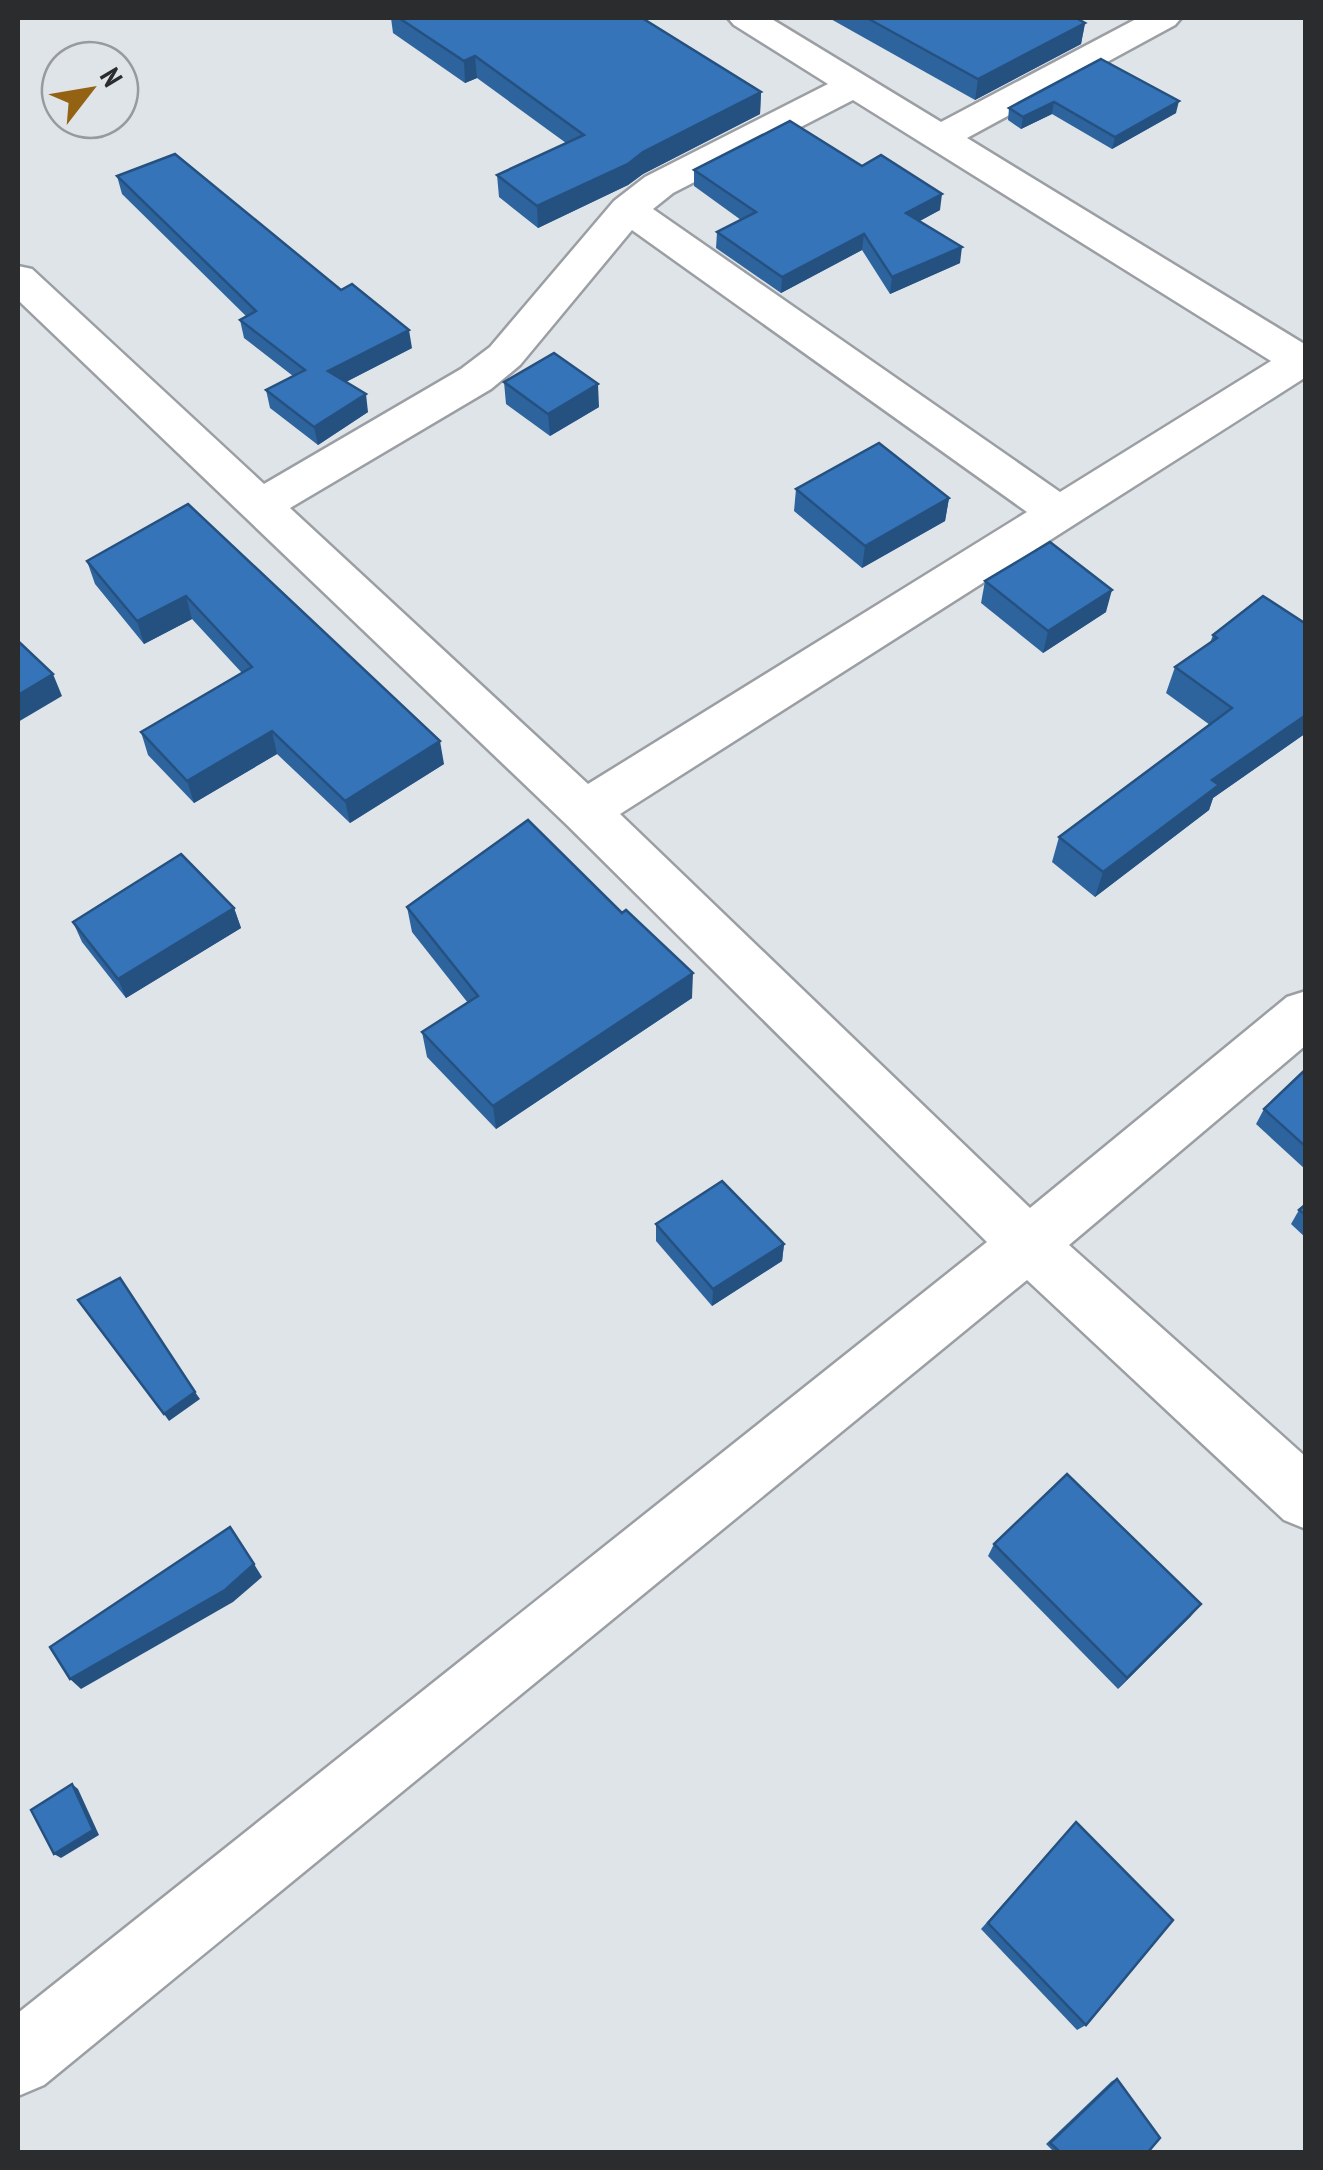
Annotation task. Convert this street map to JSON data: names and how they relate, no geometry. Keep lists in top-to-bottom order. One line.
{"north":"top right"}
